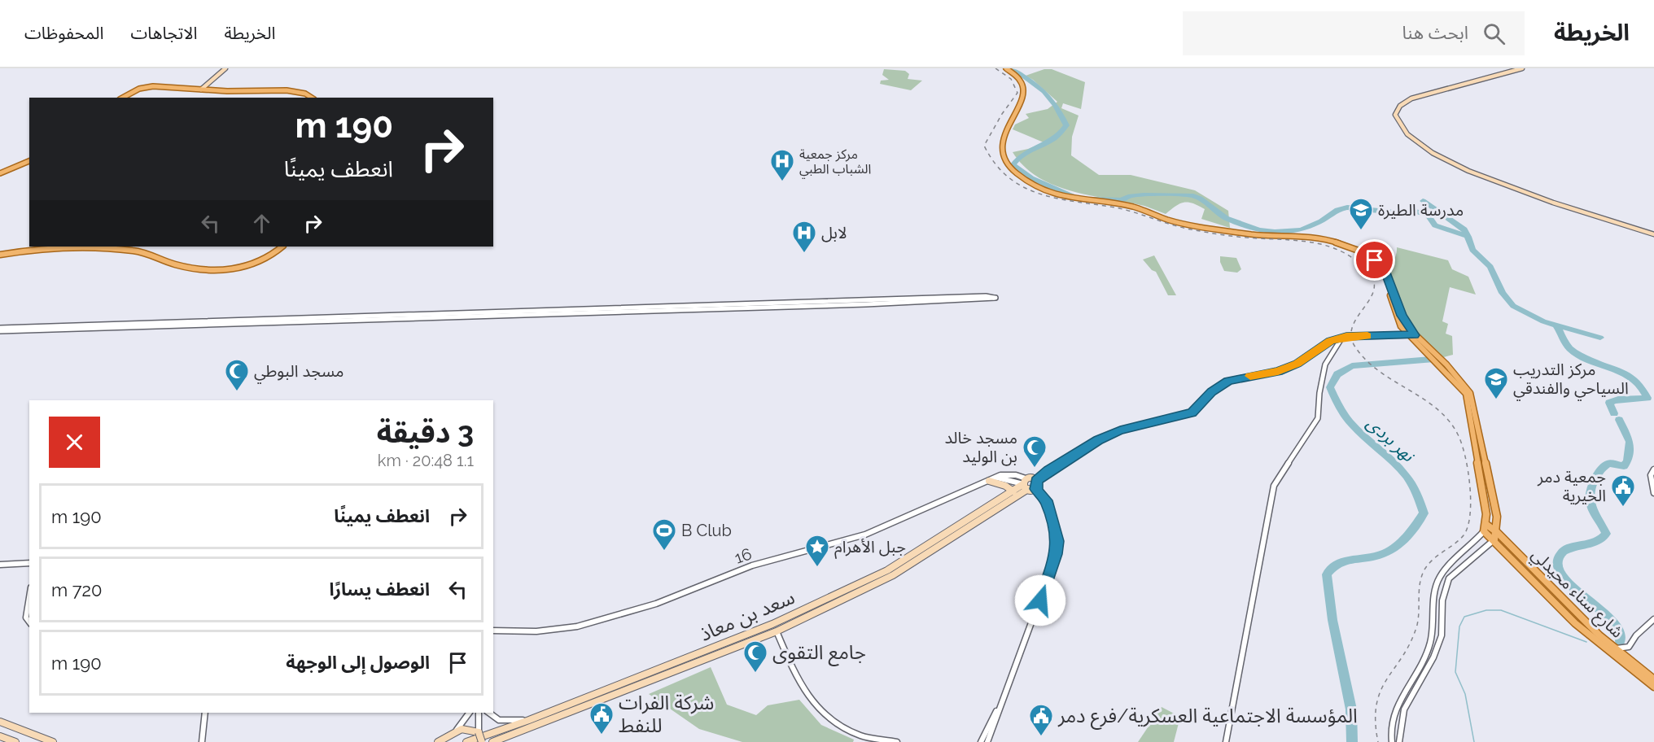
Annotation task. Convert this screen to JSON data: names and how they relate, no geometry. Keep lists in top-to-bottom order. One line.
{"streets":{"main road":["شارع سناء محيدلي","سعد بن معاذ"],"street":["16"]},"crossings":[["16","سعد بن معاذ"]],"water":["نهر بردى"],"places":{"hospital":["مركز جمعية الشباب الطبي","لابل"],"school or university":["مدرسة الطيرة","مركز التدريب السياحي والفندقي"],"mosque":["مسجد البوطي","مسجد خالد بن الوليد","جامع التقوى"],"public building":["جمعية دمر الخيرية","شركة الفرات للنفط","المؤسسة الاجتماعية العسكرية/فرع دمر"],"sports":["B Club"],"place":["جبل الأهرام"]},"page":{"header":"الخريطة","search":"ابحث هنا","nav":["الخريطة","الاتجاهات","المحفوظات"],"turn":["190 m","انعطف يمينًا"],"heading":["3 دقيقة","1.1 km · 20:48"],"list":[{"name":"انعطف يمينًا","value":"190 m"},{"name":"انعطف يسارًا","value":"720 m"},{"name":"الوصول إلى الوجهة","value":"190 m"}]}}
